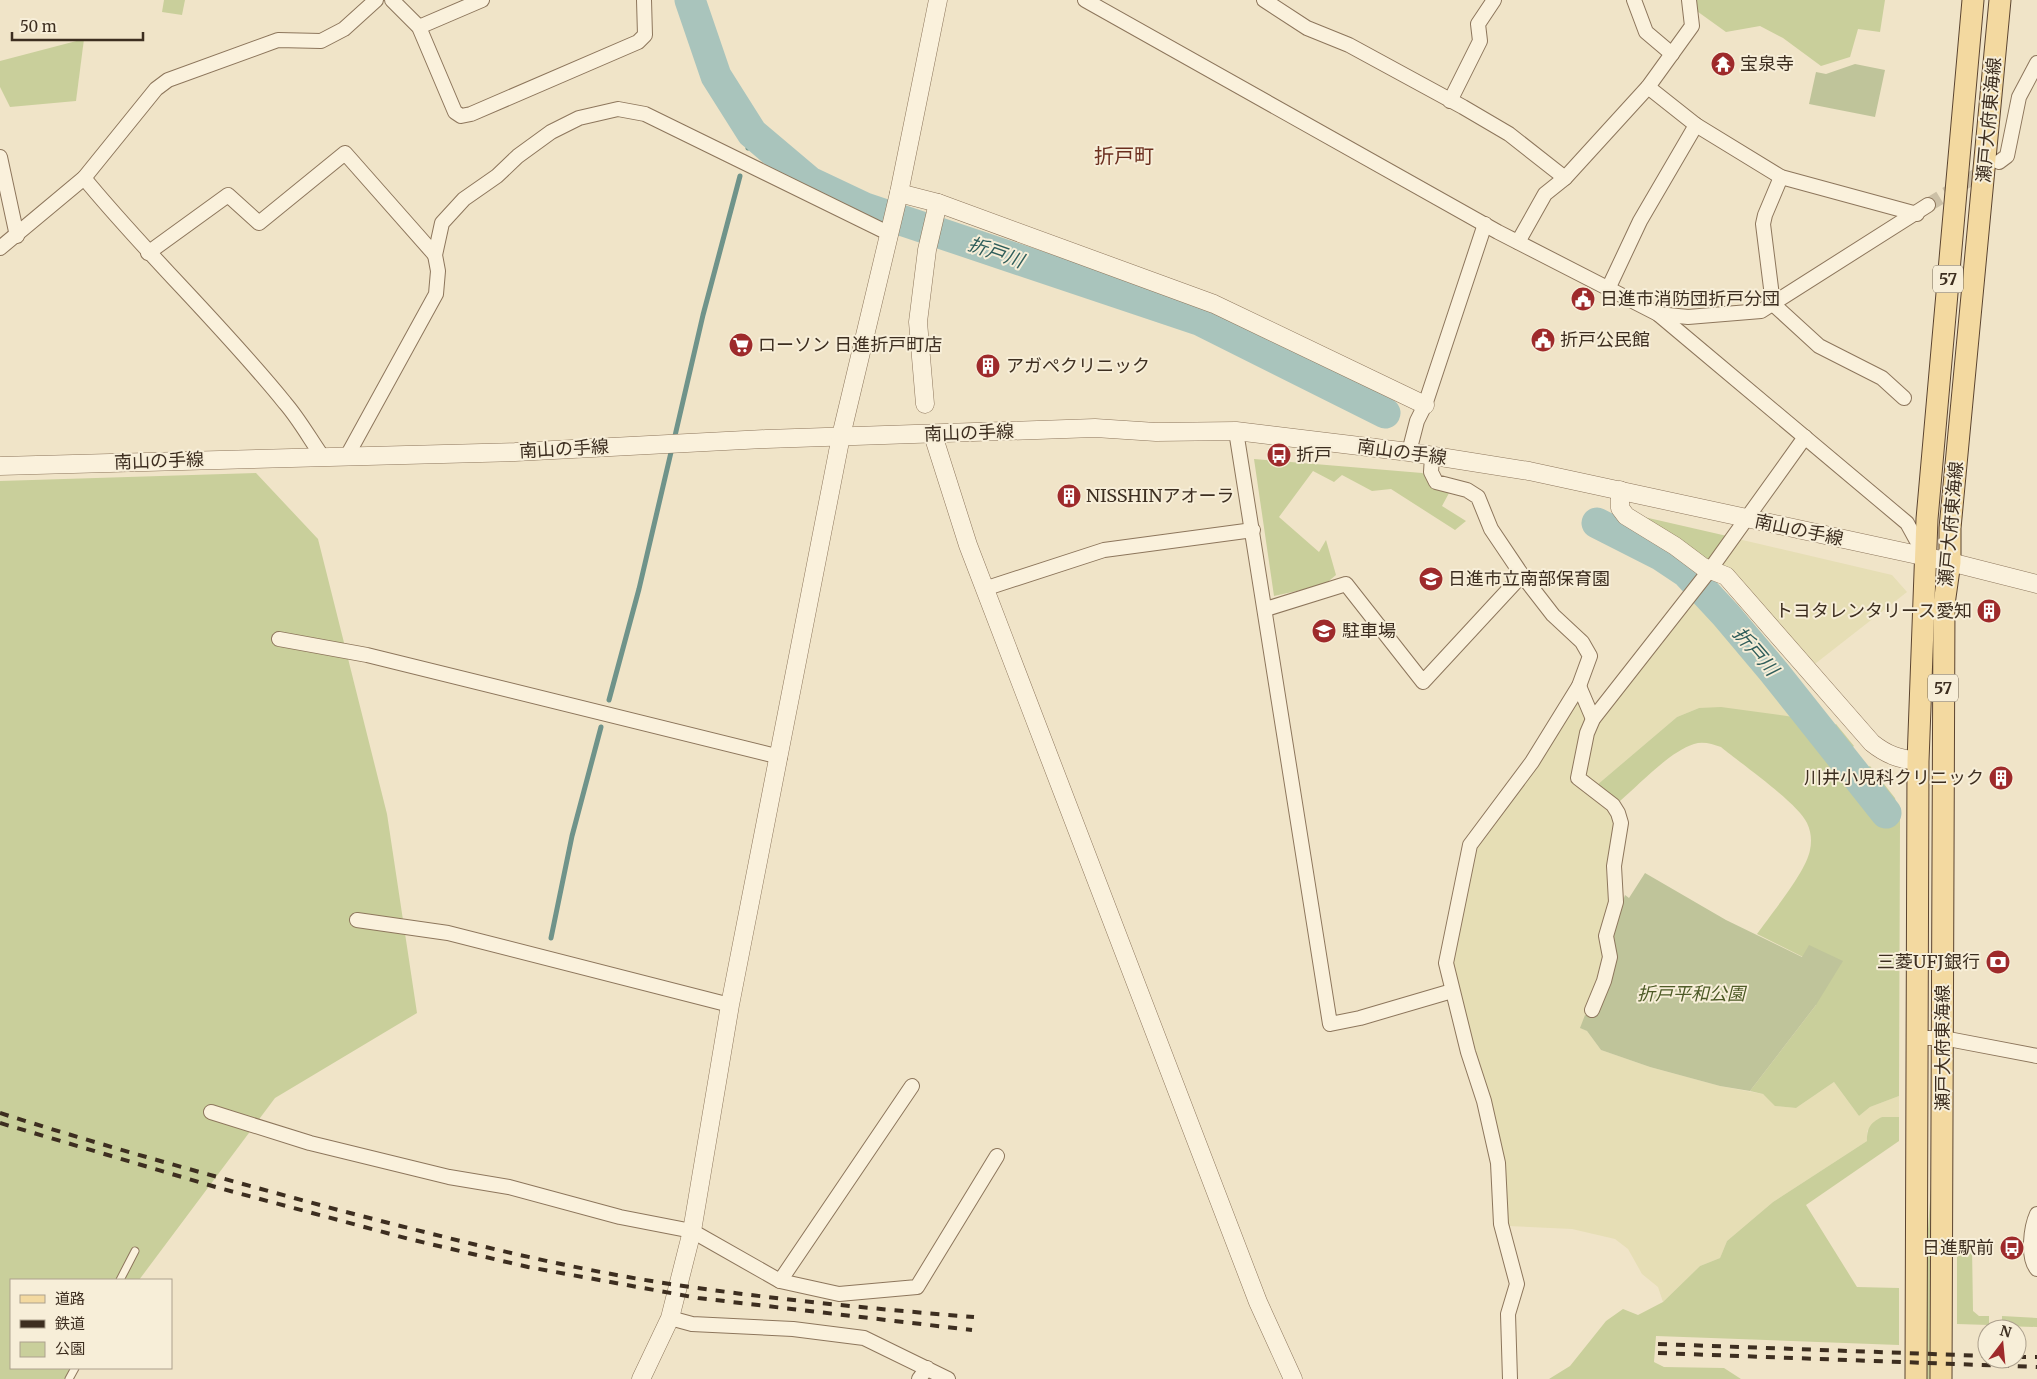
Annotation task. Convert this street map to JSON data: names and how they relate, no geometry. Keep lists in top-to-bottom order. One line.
{"streets":{"main road":["瀬戸大府東海線","57"],"street":["南山の手線"]},"crossings":[["瀬戸大府東海線","南山の手線"]],"districts":["折戸町"],"water":["折戸川"],"parks":["折戸平和公園"],"places":{"temple":["宝泉寺"],"public building":["日進市消防団折戸分団","折戸公民館"],"supermarket":["ローソン 日進折戸町店"],"building":["アガぺクリニック","NISSHINアオーラ","トヨタレンタリース愛知","川井小児科クリニック"],"bus stop":["折戸","日進駅前"],"school or university":["日進市立南部保育園","駐車場"],"bank":["三菱UFJ銀行"]},"legend":["道路","鉄道","公園"],"scale_bar":"50 m","north":"top"}
